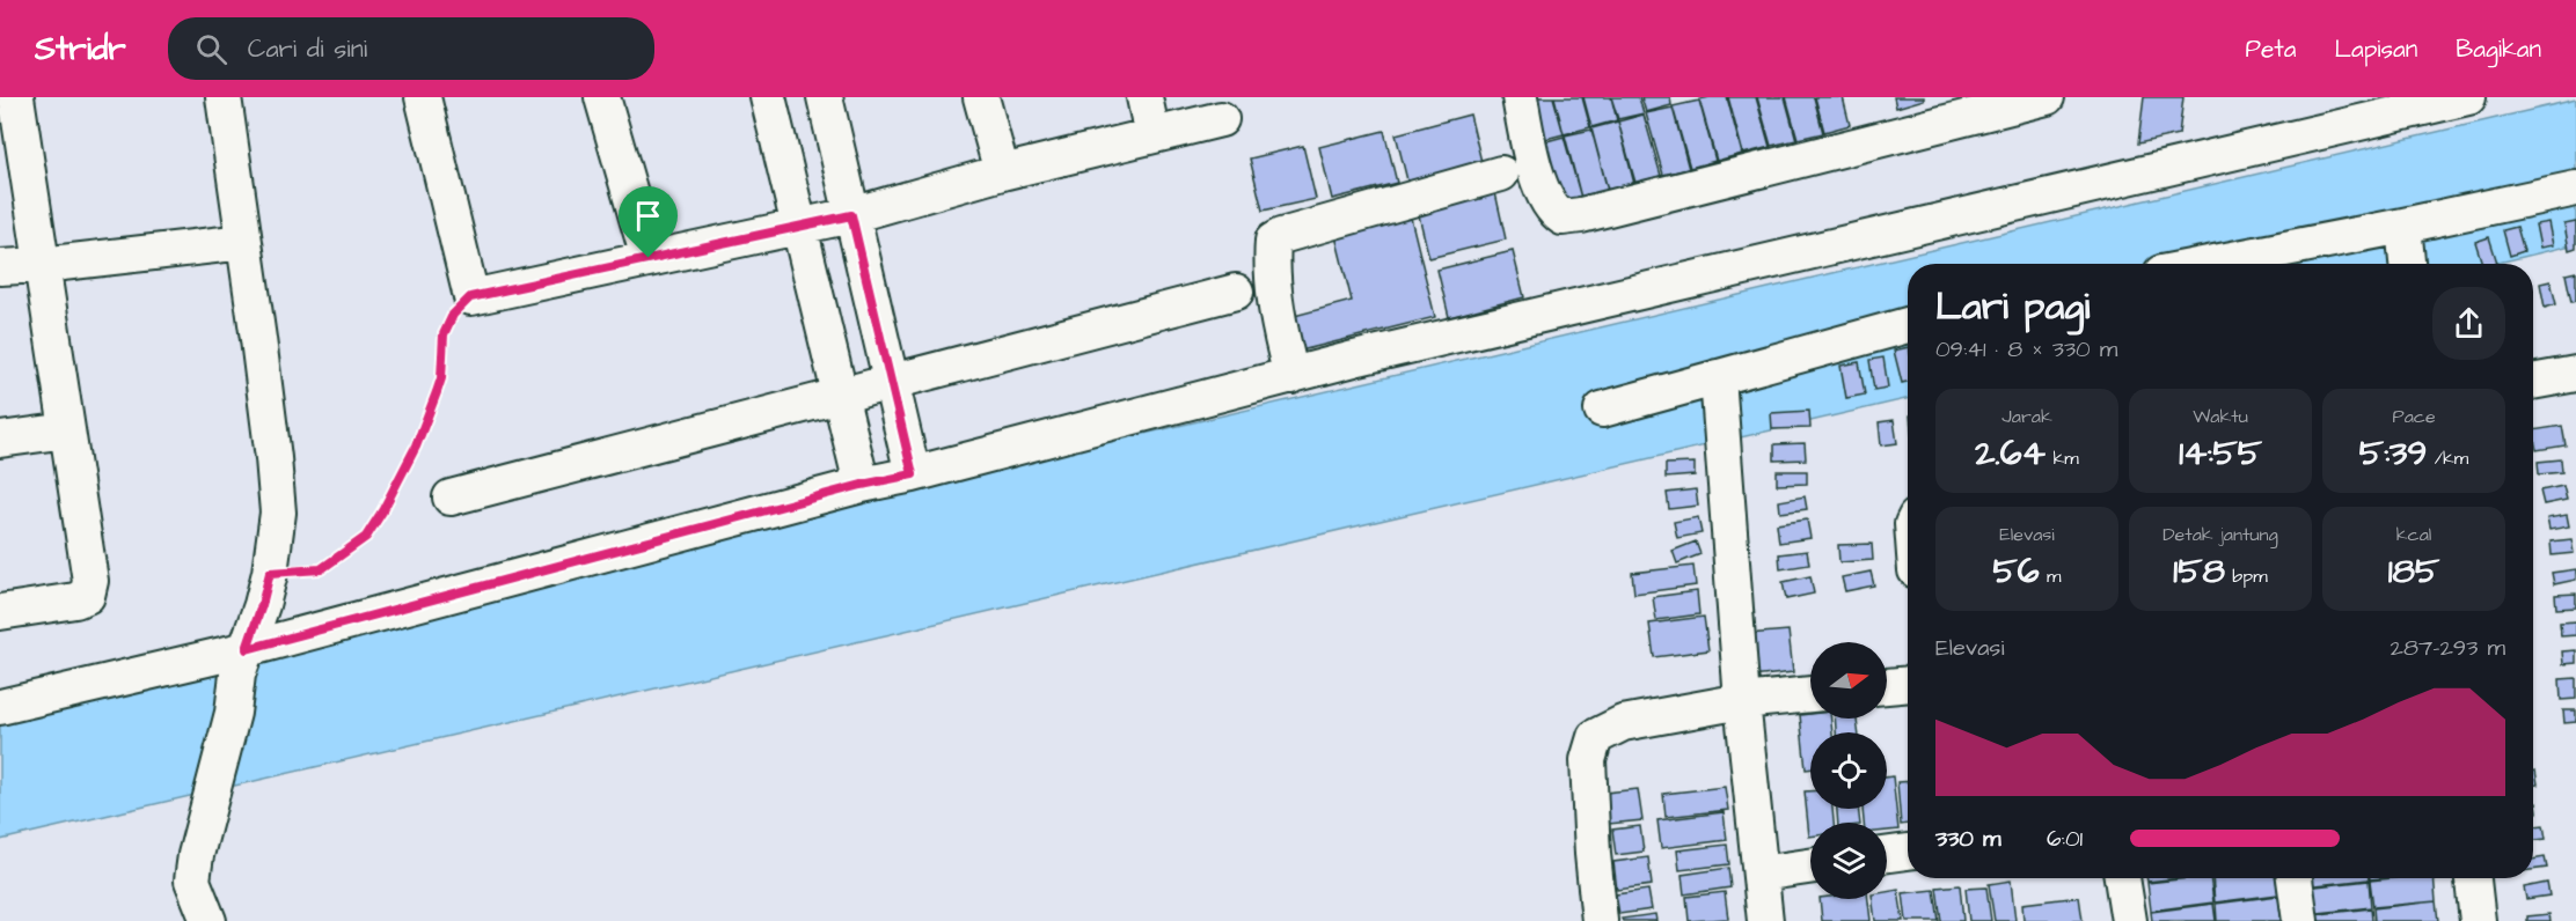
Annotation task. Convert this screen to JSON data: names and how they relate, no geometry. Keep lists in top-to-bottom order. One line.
{"north":"right","page":{"header":"Stridr","search":"Cari di sini","nav":["Peta","Lapisan","Bagikan"],"heading":["Lari pagi","09:41 · 8 × 330 m"],"stats":[["Jarak","2.64 km"],["Waktu","14:55"],["Pace","5:39 /km"],["Elevasi","56 m"],["Detak jantung","158 bpm"],["kcal","185"]],"chart":["Elevasi","287–293 m"],"list":[{"name":"330 m","note":"6:01"}]}}
